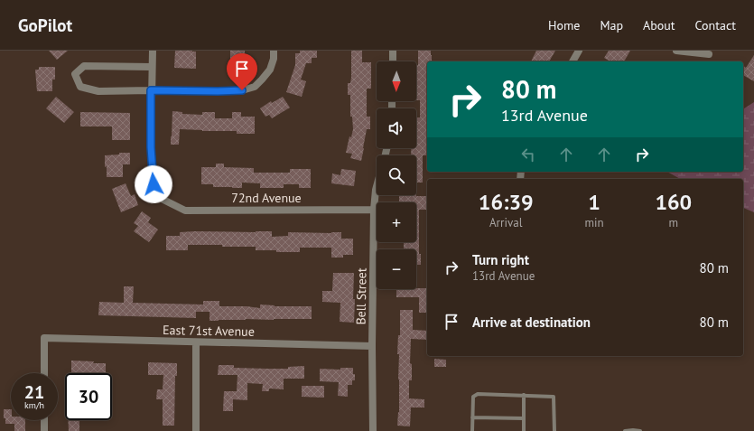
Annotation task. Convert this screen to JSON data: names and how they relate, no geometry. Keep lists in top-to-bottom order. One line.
{"streets":{"street":["72nd Avenue","Bell Street","East 71st Avenue"]},"crossings":[["72nd Avenue","Bell Street"],["Bell Street","East 71st Avenue"]],"north":"bottom","page":{"header":"GoPilot","nav":["Home","Map","About","Contact"],"map_buttons":["+","−"],"turn":["80 m","13rd Avenue"],"eta":["16:39","Arrival","1","min","160","m"],"list":[{"name":"Turn right","note":"13rd Avenue","value":"80 m"},{"name":"Arrive at destination","value":"80 m"}],"speed":"21 km/h","limit":"30"}}
